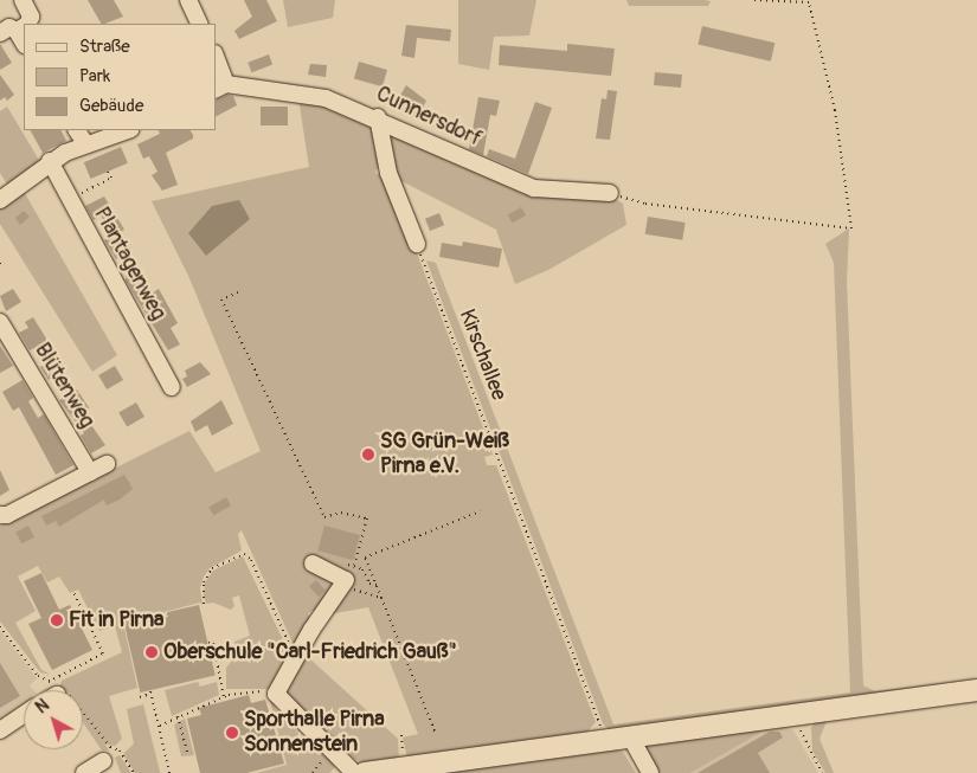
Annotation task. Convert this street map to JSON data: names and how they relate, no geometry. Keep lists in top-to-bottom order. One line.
{"streets":{"street":["Cunnersdorf","Plantagenweg","Blütenweg"],"path":["Kirschallee"]},"places":["SG Grün-Weiß Pirna e.V.","Fit in Pirna","Oberschule \"Carl-Friedrich Gauß\"","Sporthalle Pirna Sonnenstein"],"legend":["Straße","Park","Gebäude"],"north":"top left"}
